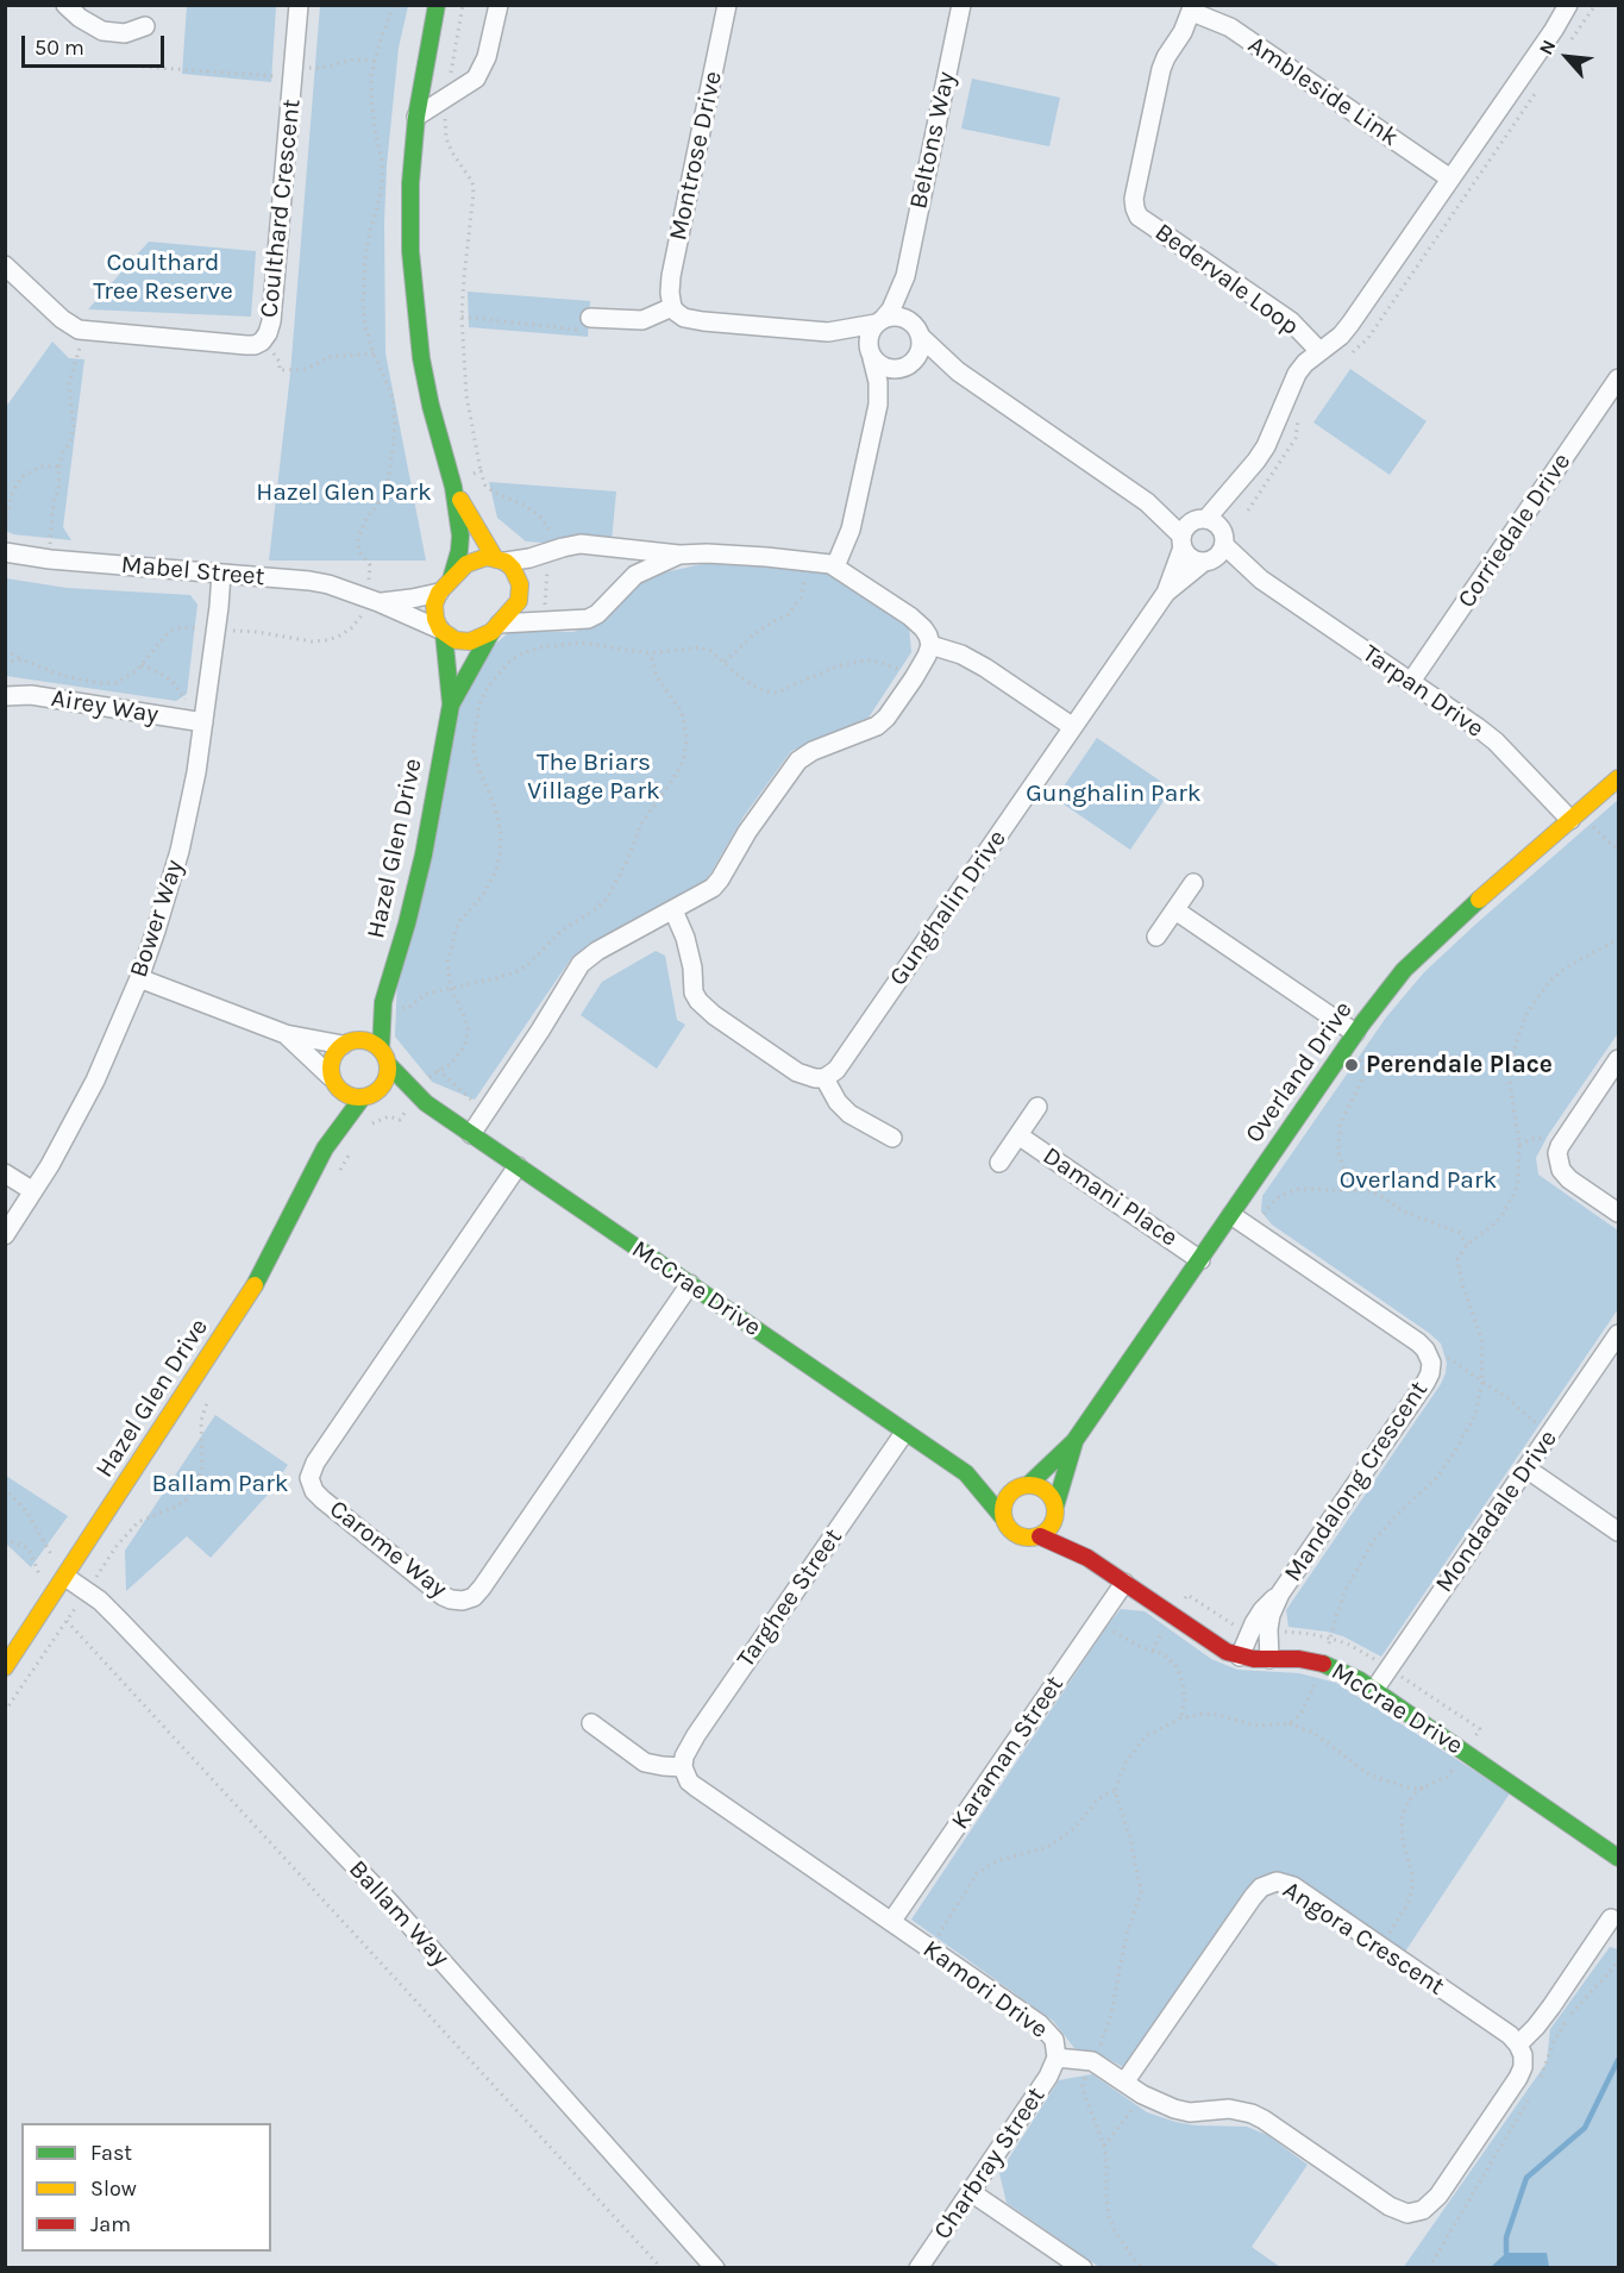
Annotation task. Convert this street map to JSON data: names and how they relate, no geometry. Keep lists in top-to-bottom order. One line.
{"streets":{"street":["Ambleside Link","Beltons Way","Montrose Drive","Coulthard Crescent","Bedervale Loop","Corriedale Drive","Mabel Street","Tarpan Drive","Airey Way","Hazel Glen Drive","Gunghalin Drive","Bower Way","Overland Drive","Damani Place","McCrae Drive","Mandalong Crescent","Mondadale Drive","Carome Way","Targhee Street","Karaman Street","Ballam Way","Angora Crescent","Kamori Drive","Charbray Street"]},"crossings":[["Ambleside Link","Bedervale Loop"],["Corriedale Drive","Tarpan Drive"],["Mabel Street","Hazel Glen Drive"],["Mabel Street","Bower Way"],["Tarpan Drive","Gunghalin Drive"],["Tarpan Drive","Overland Drive"],["Airey Way","Bower Way"],["Hazel Glen Drive","McCrae Drive"],["Hazel Glen Drive","Ballam Way"],["Overland Drive","Damani Place"],["Overland Drive","McCrae Drive"],["Overland Drive","Mandalong Crescent"],["McCrae Drive","Mandalong Crescent"],["McCrae Drive","Mondadale Drive"],["McCrae Drive","Carome Way"],["McCrae Drive","Targhee Street"],["McCrae Drive","Karaman Street"],["Targhee Street","Kamori Drive"],["Karaman Street","Kamori Drive"],["Angora Crescent","Kamori Drive"],["Kamori Drive","Charbray Street"]],"parks":["Coulthard Tree Reserve","Hazel Glen Park","The Briars Village Park","Gunghalin Park","Overland Park","Ballam Park"],"places":["Perendale Place"],"legend":["Fast","Slow","Jam"],"scale_bar":"50 m","north":"top left"}
